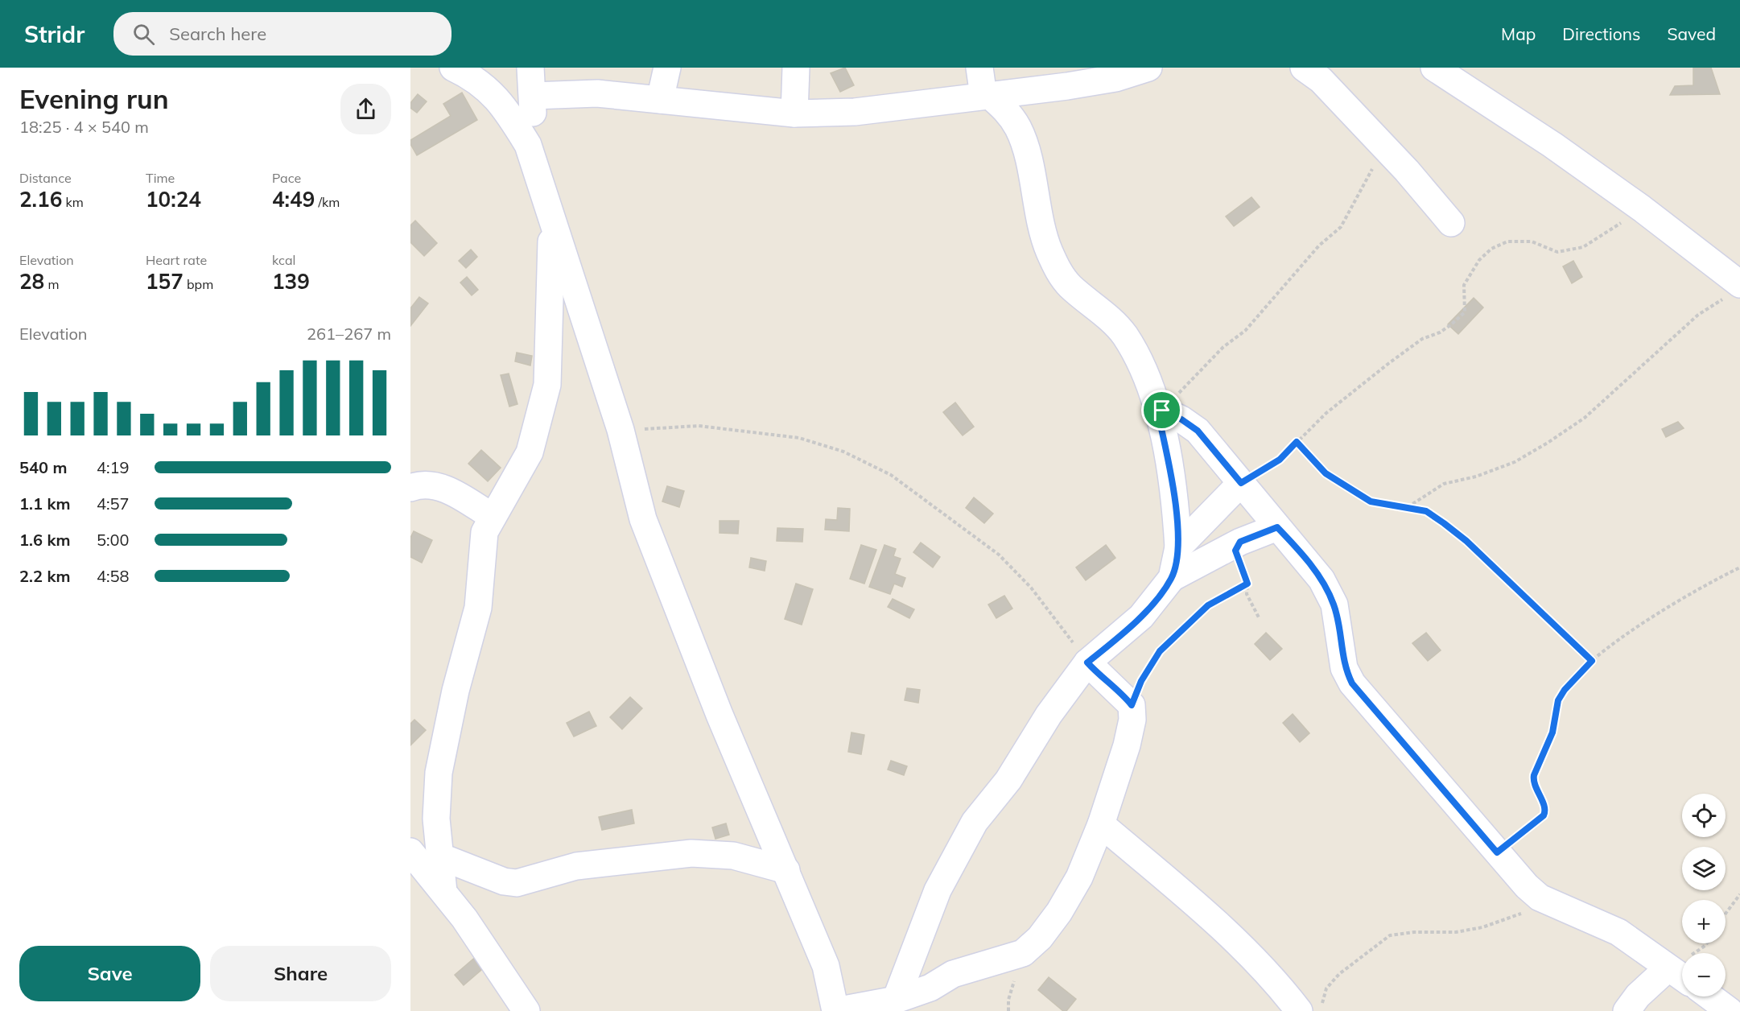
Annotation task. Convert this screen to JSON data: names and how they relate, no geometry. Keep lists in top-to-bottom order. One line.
{"page":{"header":"Stridr","search":"Search here","nav":["Map","Directions","Saved"],"heading":["Evening run","18:25 · 4 × 540 m"],"stats":[["Distance","2.16 km"],["Time","10:24"],["Pace","4:49 /km"],["Elevation","28 m"],["Heart rate","157 bpm"],["kcal","139"]],"chart":["Elevation","261–267 m"],"list":[{"name":"540 m","note":"4:19"},{"name":"1.1 km","note":"4:57"},{"name":"1.6 km","note":"5:00"},{"name":"2.2 km","note":"4:58"}],"map_buttons":["+","−"],"buttons":["Save","Share"]}}
